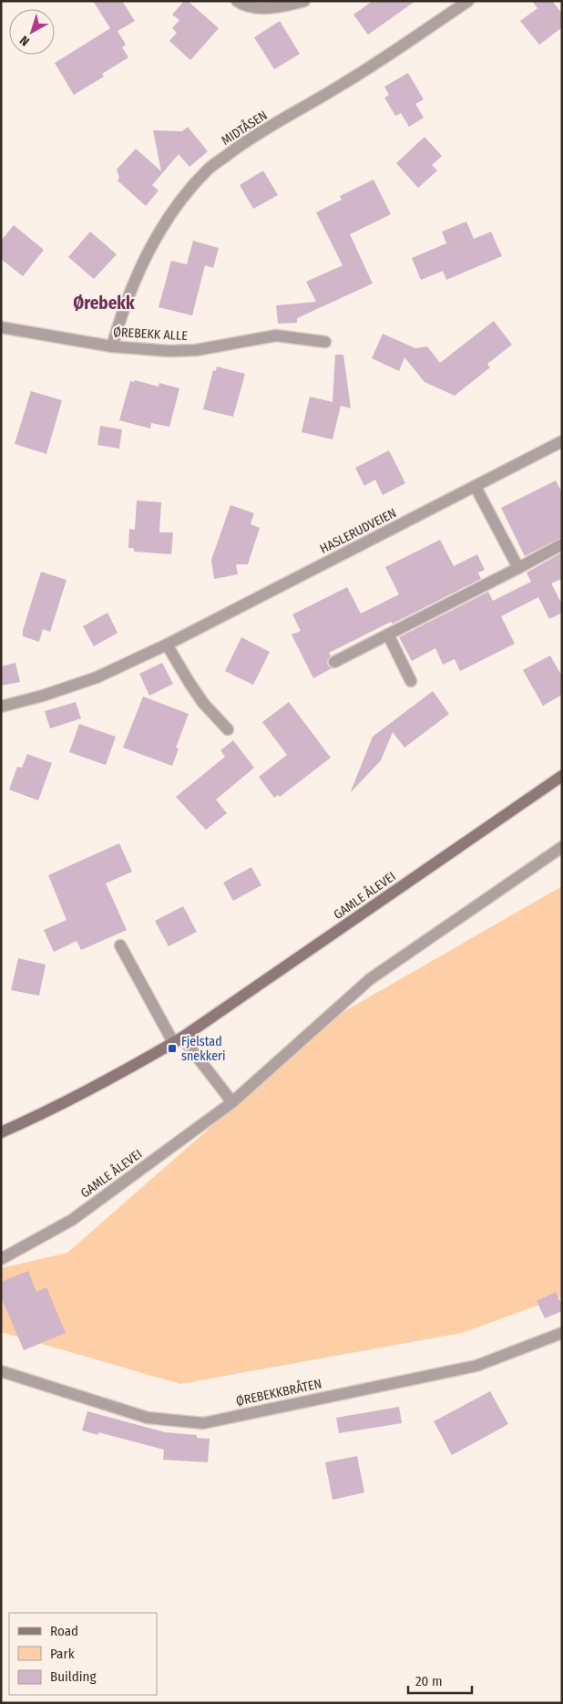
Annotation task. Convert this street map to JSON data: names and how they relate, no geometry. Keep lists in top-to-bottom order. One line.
{"streets":{"main road":["GAMLE ÅLEVEI"],"street":["MIDTÅSEN","ØREBEKK ALLE","HASLERUDVEIEN","ØREBEKKBRÅTEN"]},"crossings":[["MIDTÅSEN","ØREBEKK ALLE"]],"districts":["Ørebekk"],"places":{"transit":["Fjelstad snekkeri"]},"legend":["Road","Park","Building"],"scale_bar":"20 m","north":"bottom left"}
